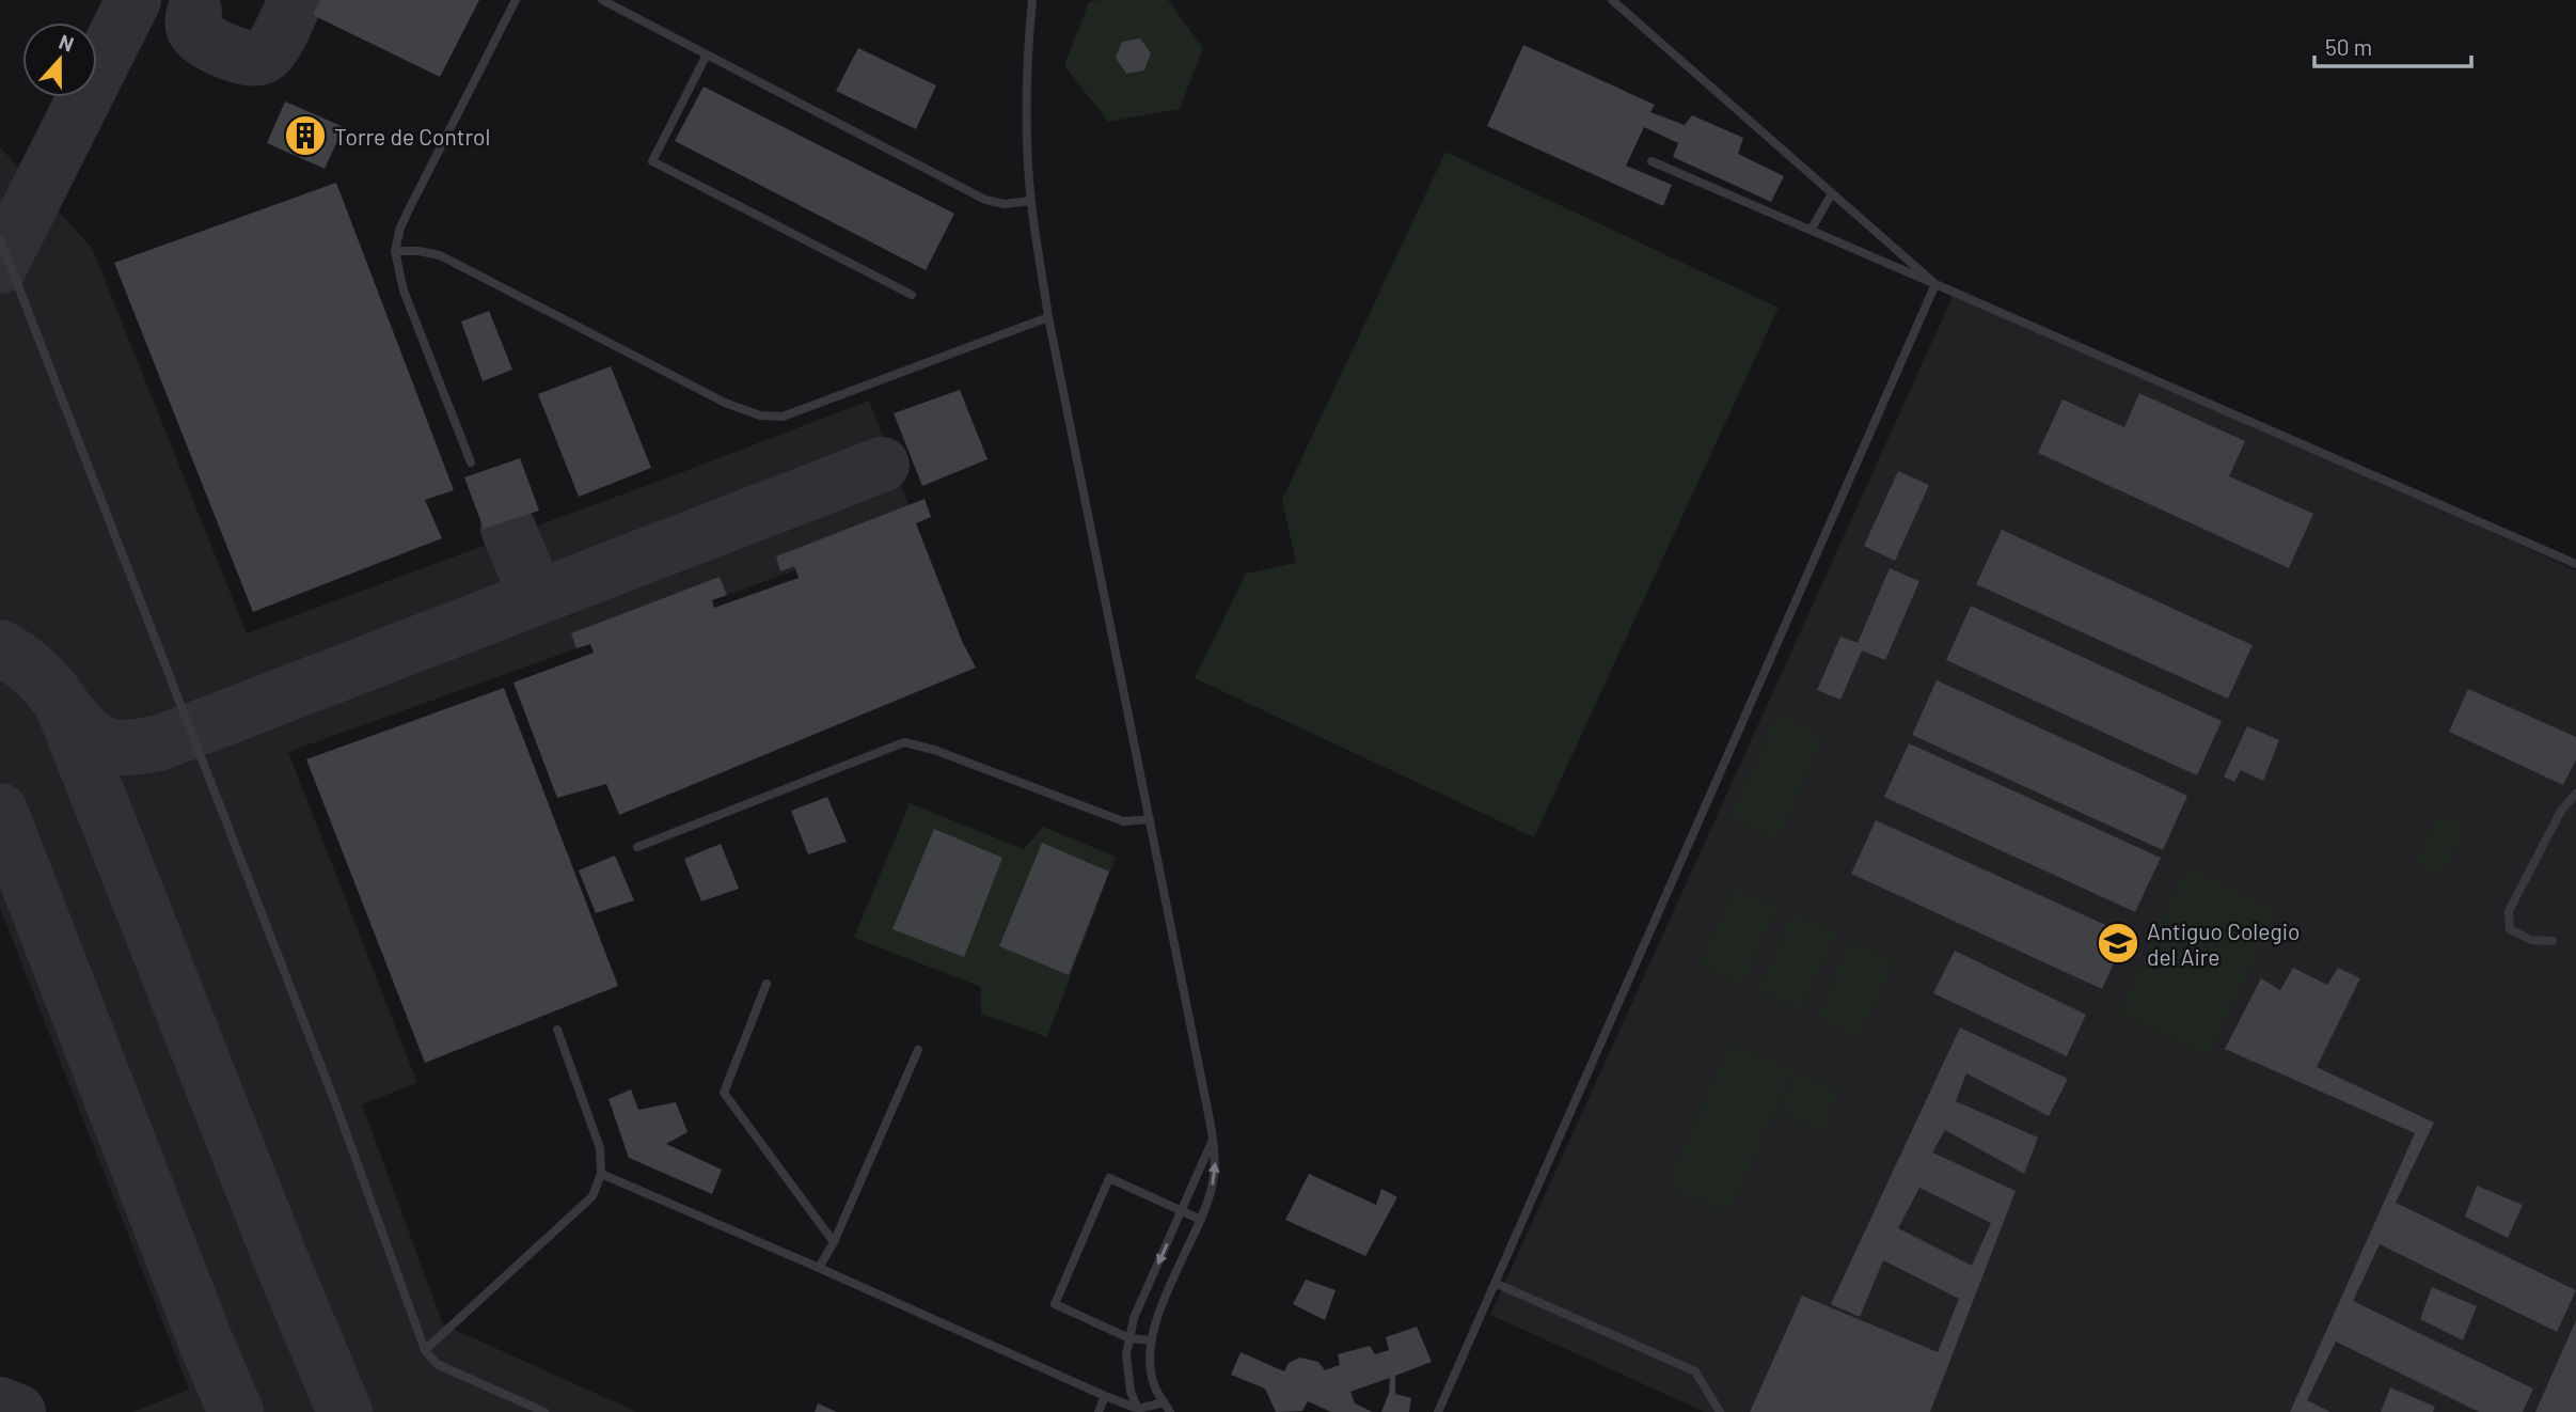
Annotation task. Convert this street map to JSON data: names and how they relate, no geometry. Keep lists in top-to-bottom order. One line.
{"places":{"building":["Torre de Control"],"school or university":["Antiguo Colegio del Aire"]},"scale_bar":"50 m","north":"top"}
